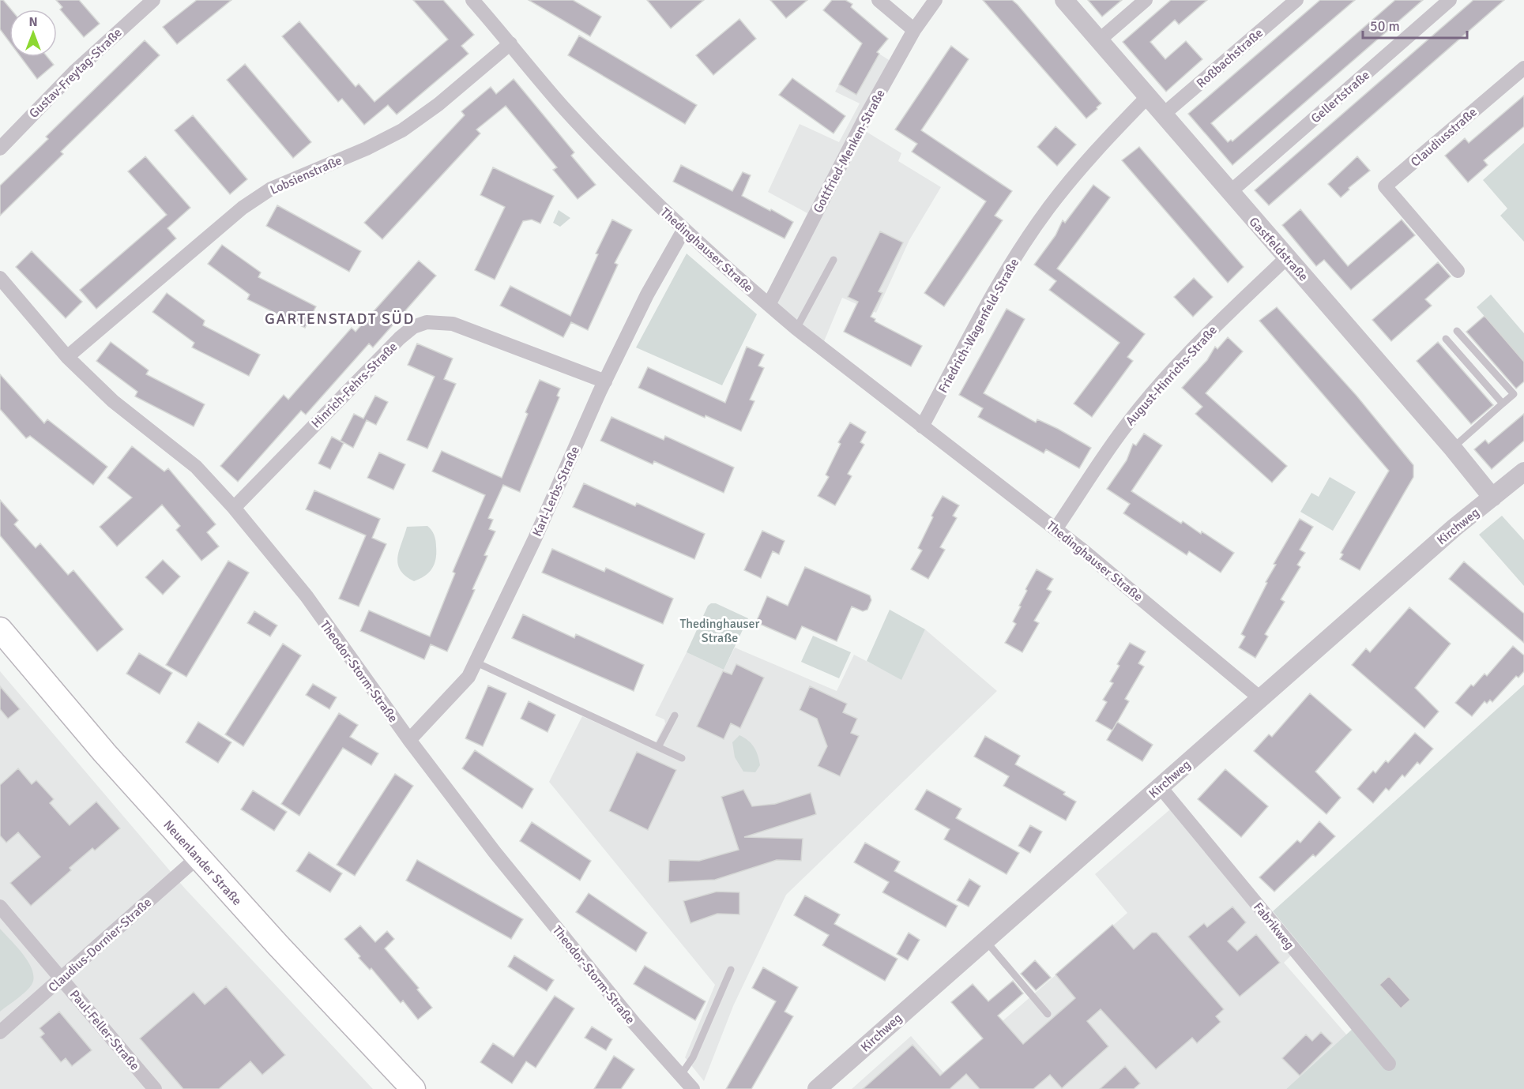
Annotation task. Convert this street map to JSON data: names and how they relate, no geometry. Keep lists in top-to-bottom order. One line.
{"streets":{"main road":["Neuenlander Straße"],"street":["Roßbachstraße","Gustav-Freytag-Straße","Gellertstraße","Claudiusstraße","Gottfried-Menken-Straße","Lobsienstraße","Gastfeldstraße","Thedinghauser Straße","Friedrich-Wagenfeld-Straße","August-Hinrichs-Straße","Hinrich-Fehrs-Straße","Karl-Lerbs-Straße","Kirchweg","Theodor-Storm-Straße","Fabrikweg","Claudius-Dornier-Straße","Paul-Feller-Straße"]},"crossings":[["Roßbachstraße","Gastfeldstraße"],["Gellertstraße","Gastfeldstraße"],["Gottfried-Menken-Straße","Thedinghauser Straße"],["Lobsienstraße","Thedinghauser Straße"],["Lobsienstraße","Theodor-Storm-Straße"],["Gastfeldstraße","Friedrich-Wagenfeld-Straße"],["Gastfeldstraße","August-Hinrichs-Straße"],["Gastfeldstraße","Kirchweg"],["Thedinghauser Straße","Friedrich-Wagenfeld-Straße"],["Thedinghauser Straße","August-Hinrichs-Straße"],["Thedinghauser Straße","Karl-Lerbs-Straße"],["Thedinghauser Straße","Kirchweg"],["Hinrich-Fehrs-Straße","Karl-Lerbs-Straße"],["Hinrich-Fehrs-Straße","Theodor-Storm-Straße"],["Karl-Lerbs-Straße","Theodor-Storm-Straße"],["Kirchweg","Fabrikweg"],["Neuenlander Straße","Claudius-Dornier-Straße"],["Claudius-Dornier-Straße","Paul-Feller-Straße"]],"districts":["GARTENSTADT SÜD"],"parks":["Thedinghauser Straße"],"scale_bar":"50 m","north":"top"}
